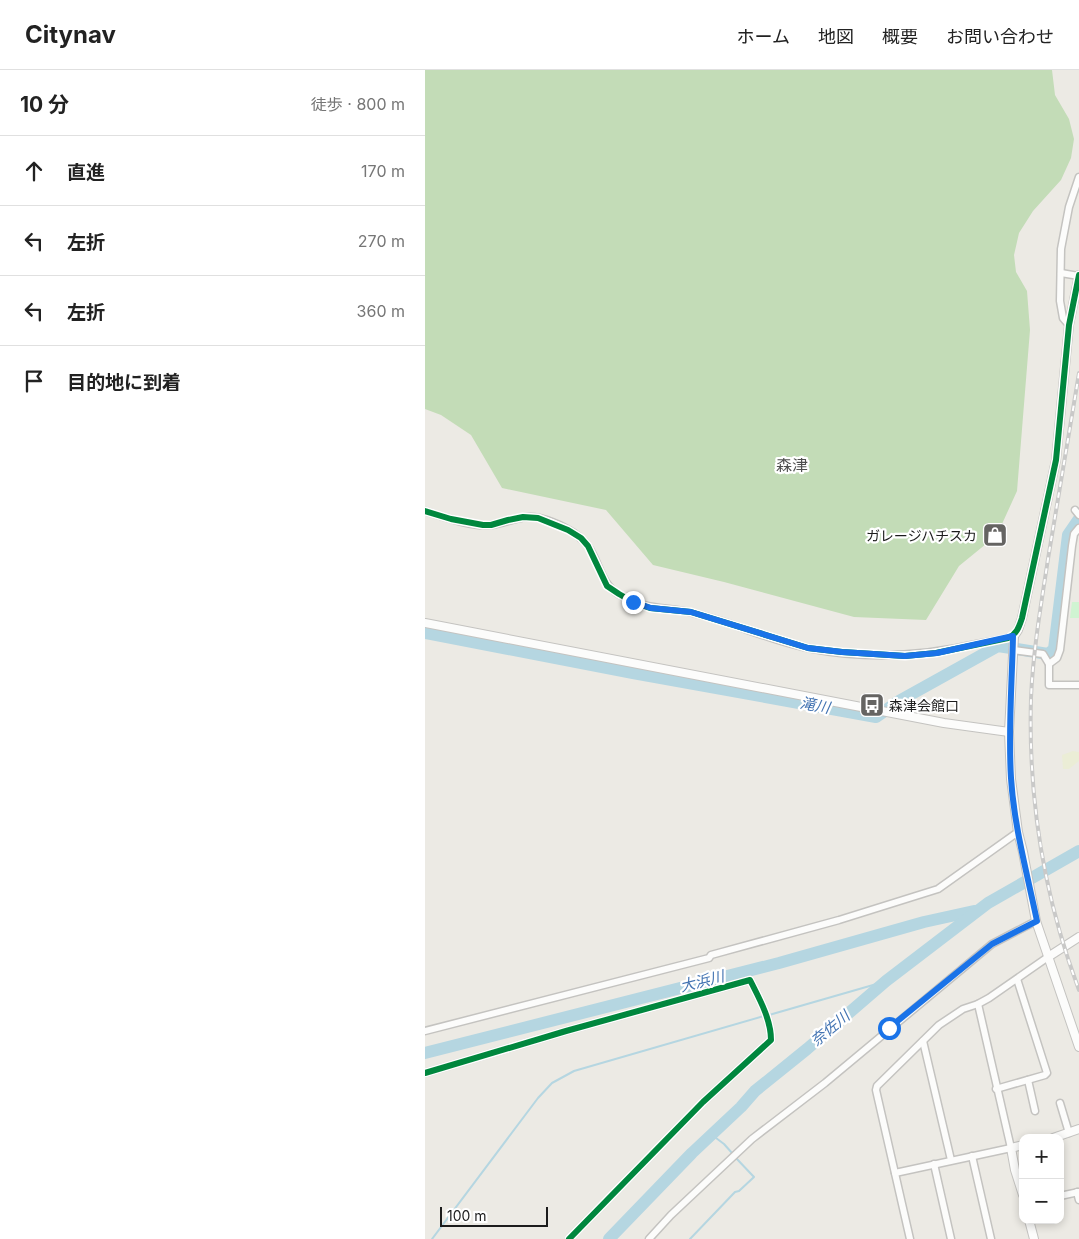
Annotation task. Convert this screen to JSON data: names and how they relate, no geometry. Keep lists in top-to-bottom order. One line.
{"districts":["森津"],"water":["滝川","大浜川","奈佐川"],"places":{"shop":["ガレージハチスカ"],"bus stop":["森津会館口"]},"scale_bar":"100 m","page":{"header":"Citynav","nav":["ホーム","地図","概要","お問い合わせ"],"heading":["10 分","徒歩 · 800 m"],"list":[["直進","170 m"],["左折","270 m"],["左折","360 m"],"目的地に到着"],"map_buttons":["+","−"],"scale":"100 m"}}
